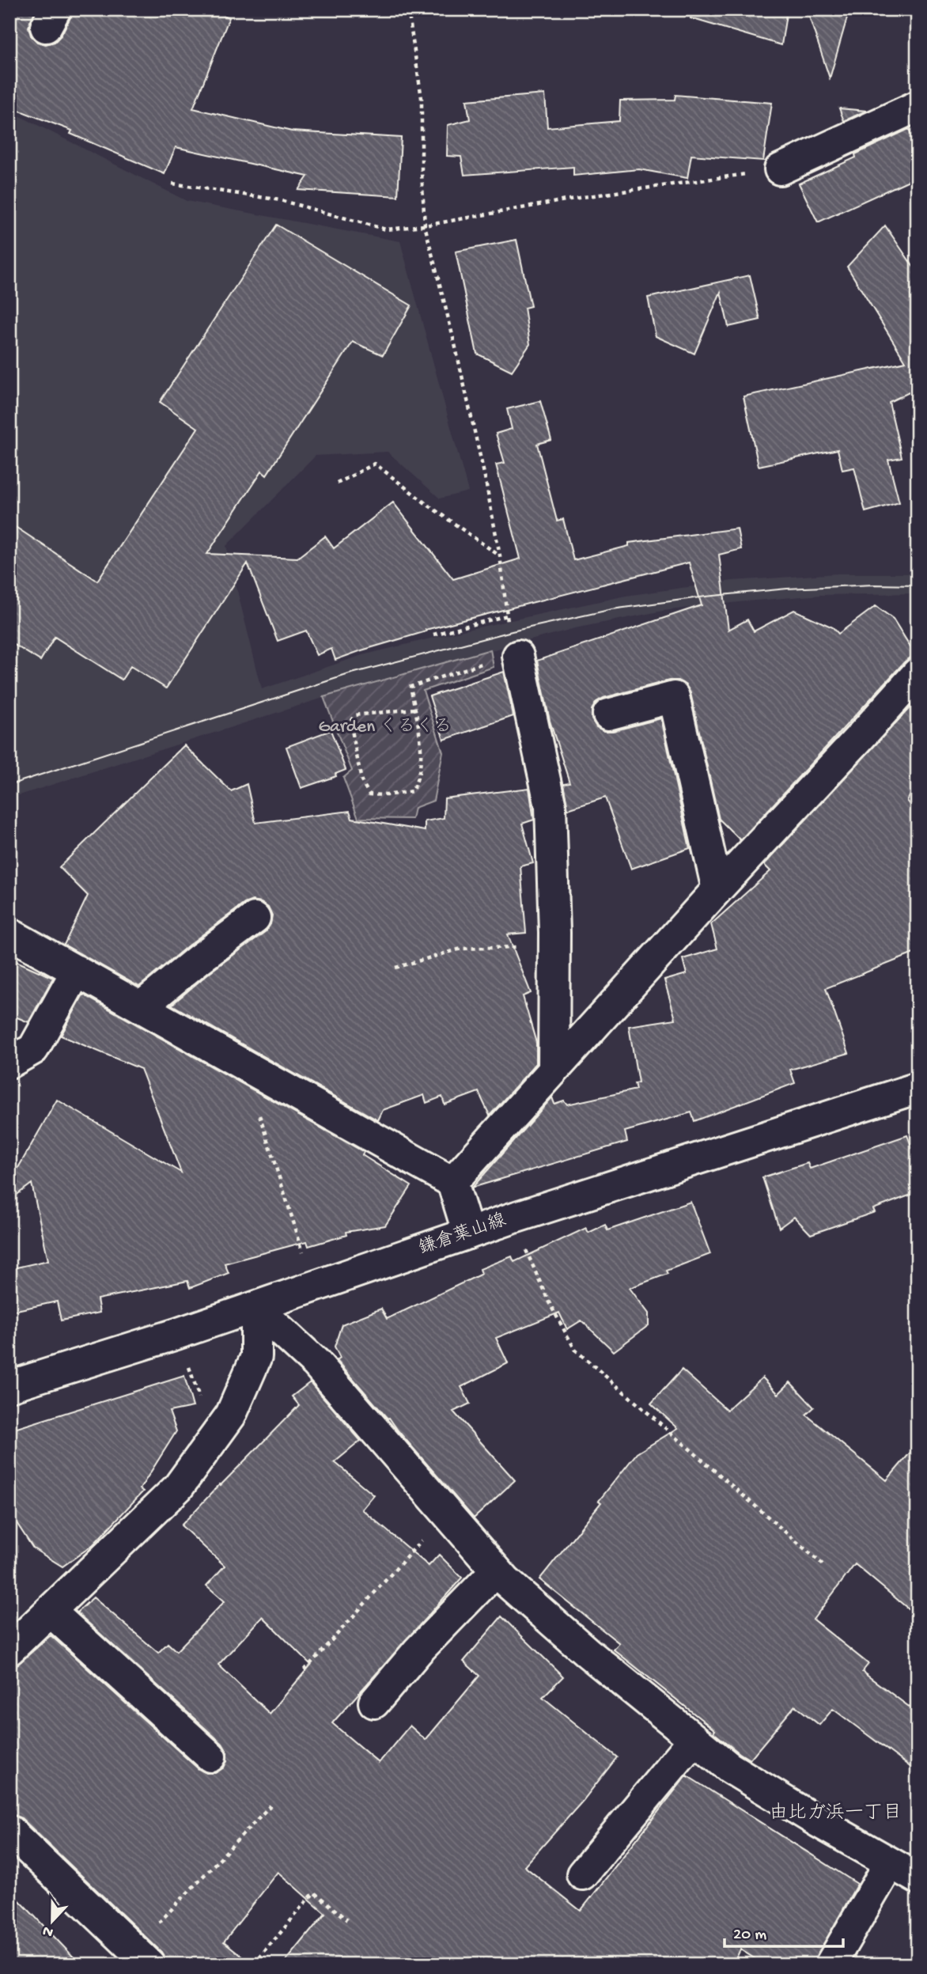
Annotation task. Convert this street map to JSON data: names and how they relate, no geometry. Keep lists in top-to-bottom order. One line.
{"streets":{"street":["鎌倉葉山線"]},"districts":["由比ガ浜一丁目"],"parks":["Garden くるくる"],"scale_bar":"20 m","north":"bottom"}
